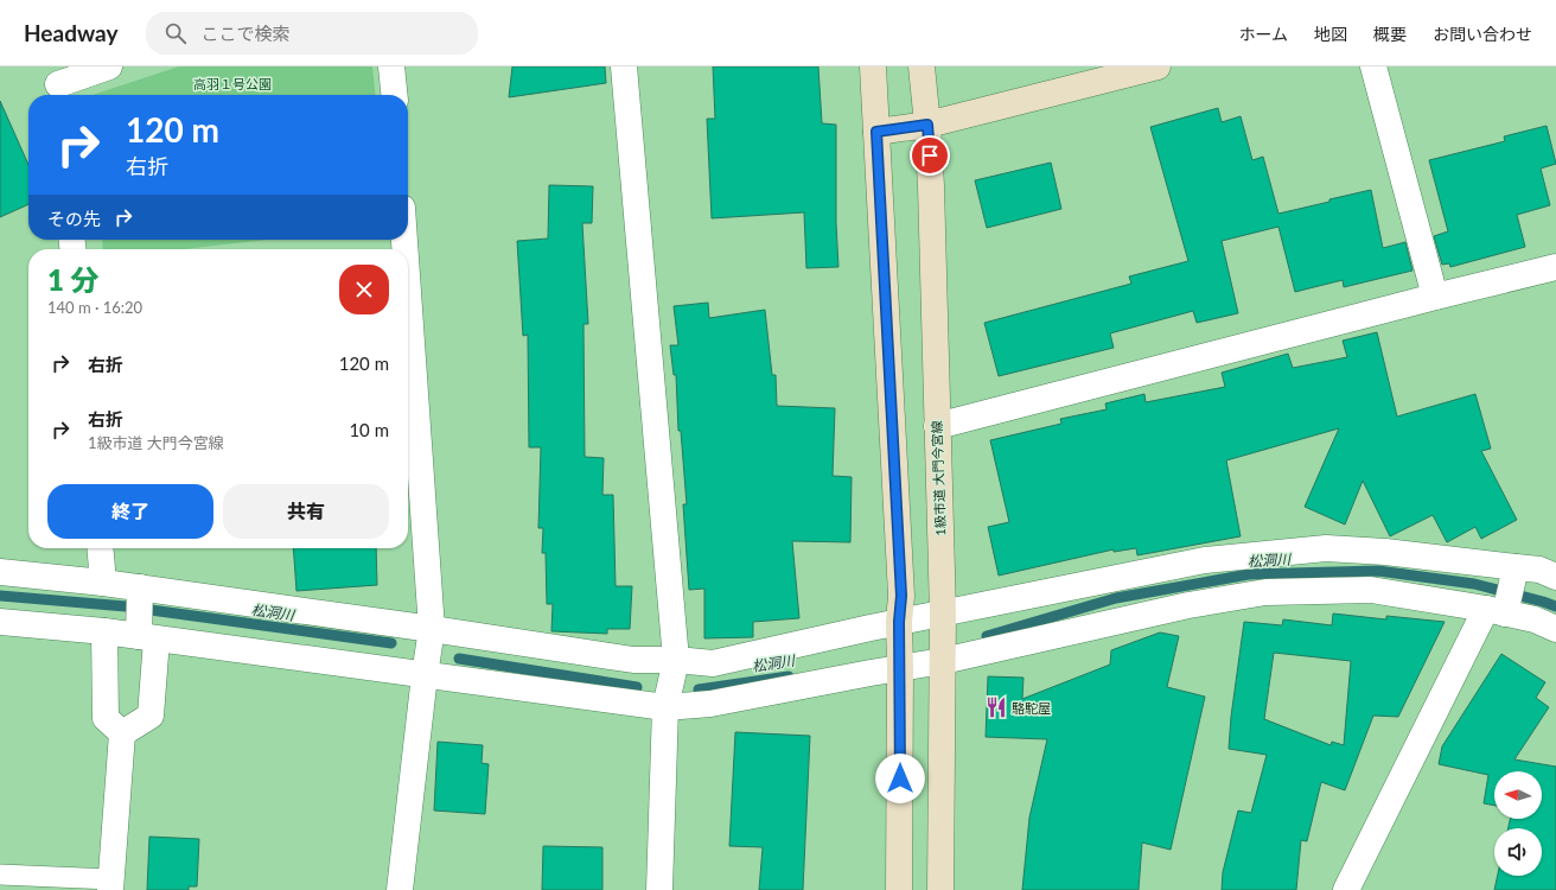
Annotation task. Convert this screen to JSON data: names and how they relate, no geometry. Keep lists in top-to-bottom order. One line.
{"streets":{"street":["1級市道 大門今宮線"]},"water":["松洞川"],"parks":["高羽１号公園"],"places":{"restaurant":["駱駝屋"]},"north":"left","page":{"header":"Headway","search":"ここで検索","nav":["ホーム","地図","概要","お問い合わせ"],"turn":["120 m","右折"],"then":"その先","heading":["1 分","140 m · 16:20"],"list":[{"name":"右折","value":"120 m"},{"name":"右折","note":"1級市道 大門今宮線","value":"10 m"}],"buttons":["終了","共有"]}}
